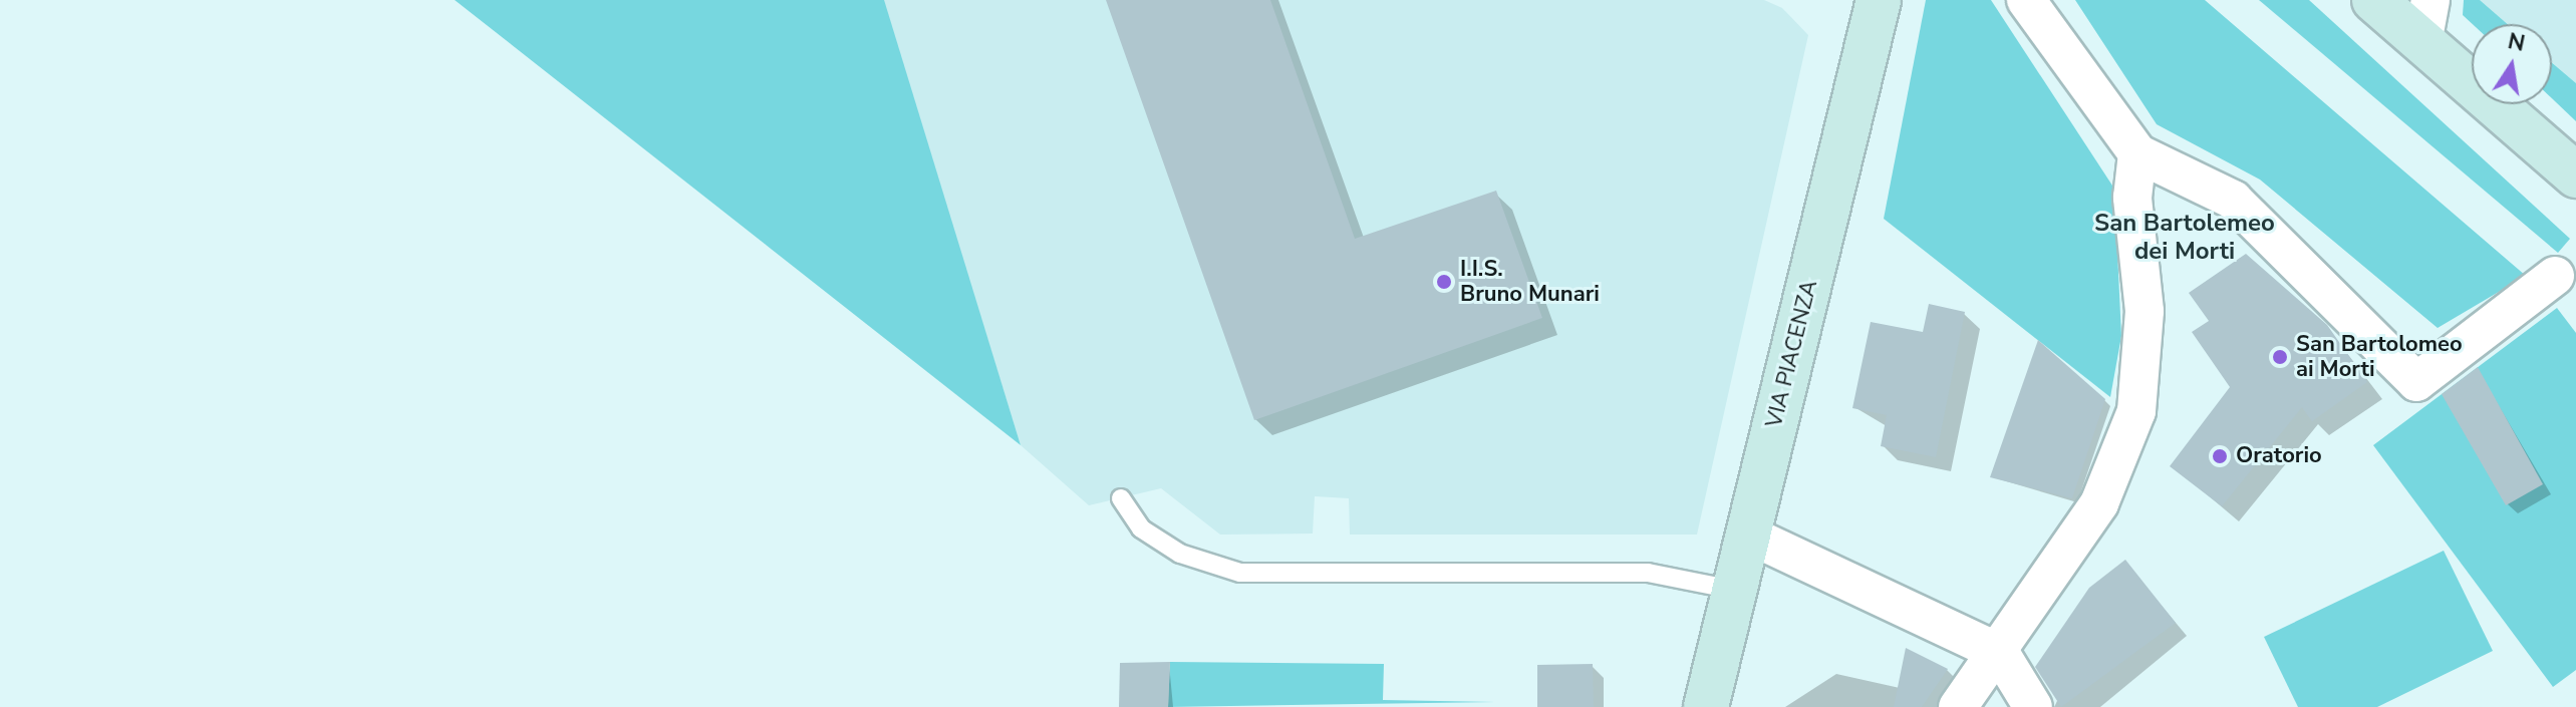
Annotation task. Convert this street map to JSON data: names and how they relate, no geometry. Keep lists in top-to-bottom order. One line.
{"streets":{"main road":["VIA PIACENZA"]},"districts":["San Bartolemeo dei Morti"],"places":["I.I.S. Bruno Munari","San Bartolomeo ai Morti","Oratorio"],"north":"top"}
